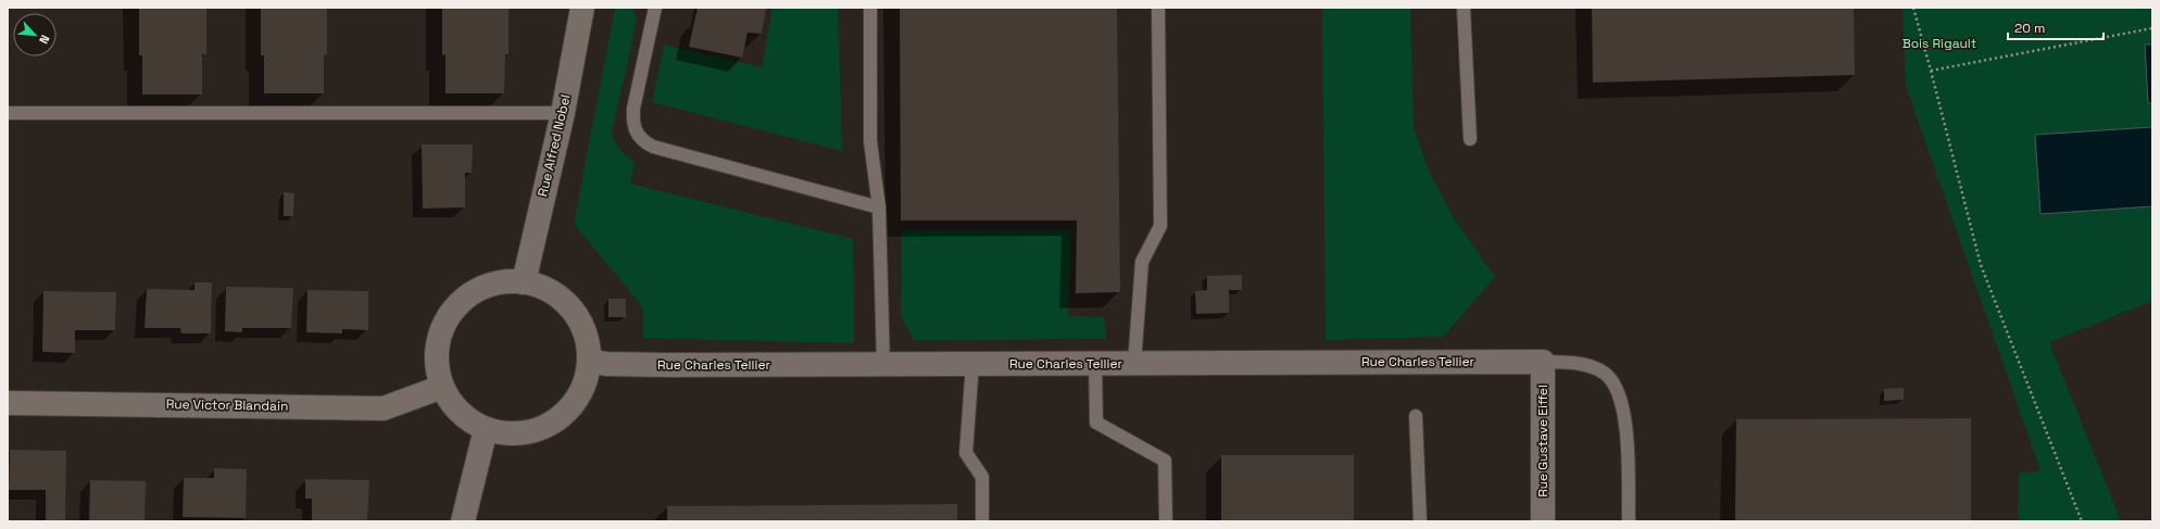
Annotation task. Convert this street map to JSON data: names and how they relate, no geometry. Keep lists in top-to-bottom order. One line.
{"streets":{"street":["Rue Alfred Nobel","Rue Charles Tellier","Rue Victor Blandain","Rue Gustave Eiffel"]},"crossings":[["Rue Alfred Nobel","Rue Charles Tellier"],["Rue Alfred Nobel","Rue Victor Blandain"],["Rue Charles Tellier","Rue Victor Blandain"],["Rue Charles Tellier","Rue Gustave Eiffel"]],"parks":["Bois Rigault"],"scale_bar":"20 m","north":"bottom right"}
